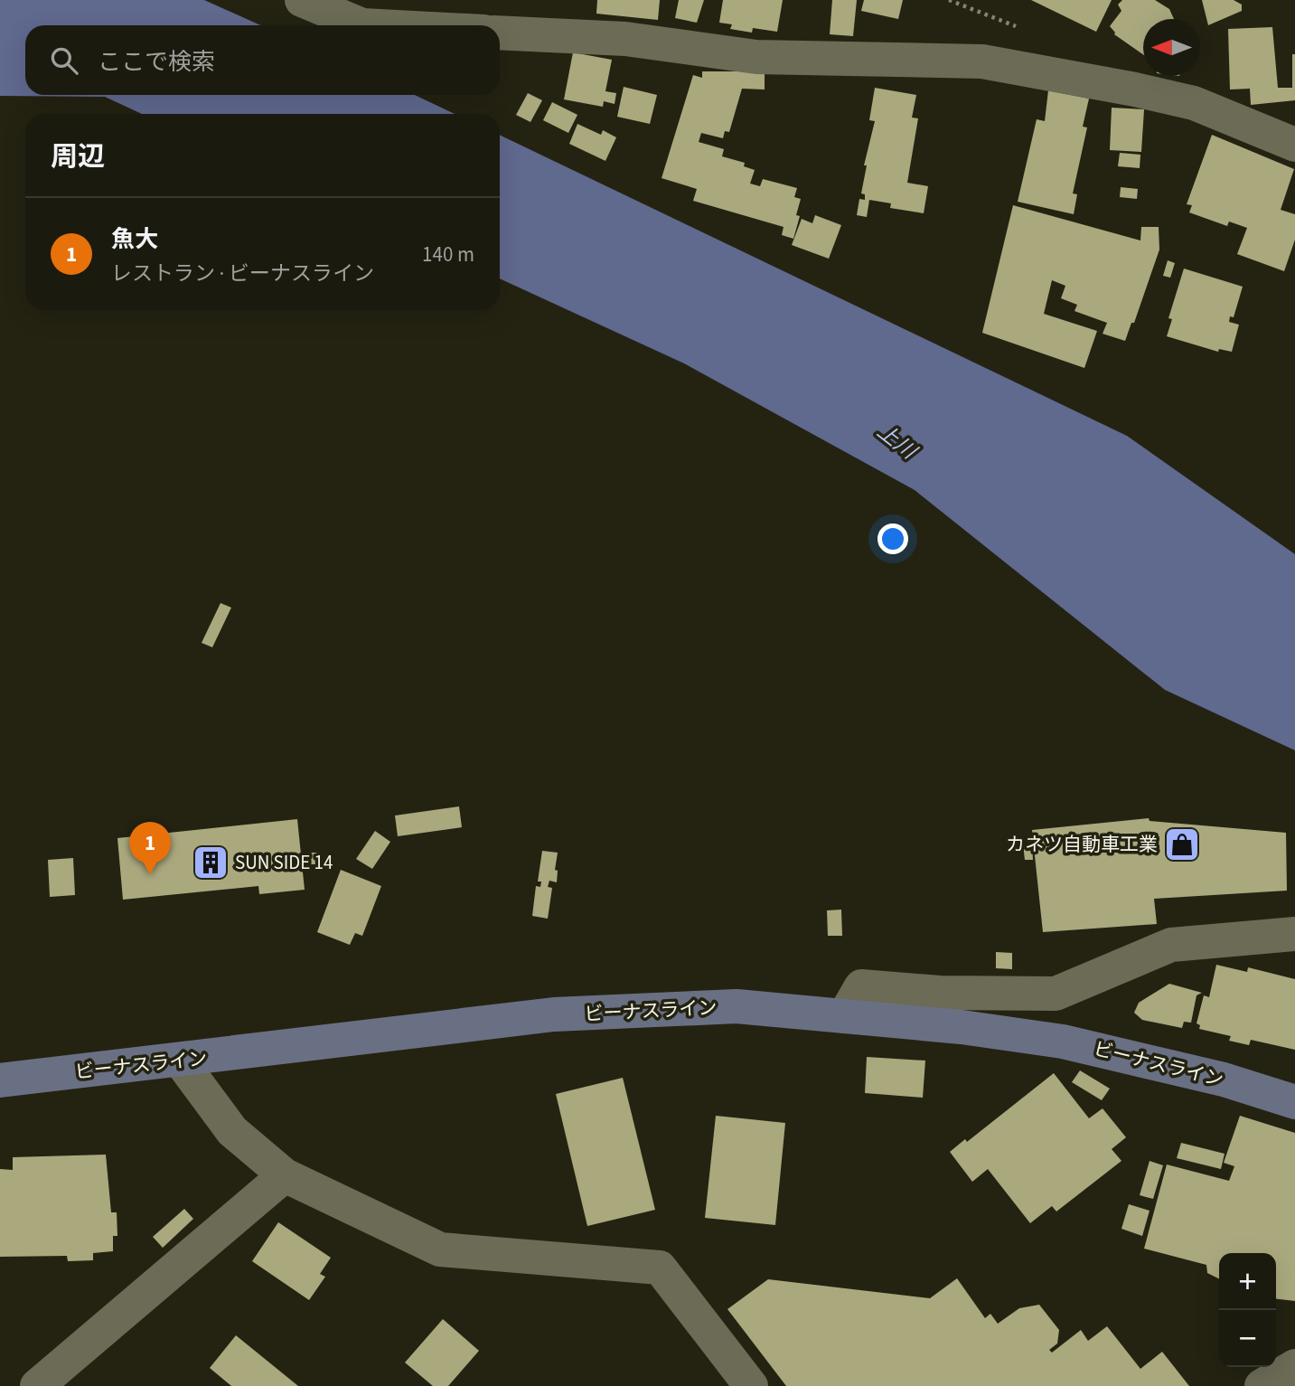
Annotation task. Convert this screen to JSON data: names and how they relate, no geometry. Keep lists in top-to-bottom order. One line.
{"streets":{"main road":["ビーナスライン"]},"water":["上川"],"places":{"shop":["カネツ自動車工業"],"building":["SUN SIDE 14"]},"north":"left","page":{"search":"ここで検索","heading":"周辺","list":[{"mark":"1","name":"魚大","note":"レストラン · ビーナスライン","value":"140 m"}],"pins":"1","map_buttons":["+","−"]}}
